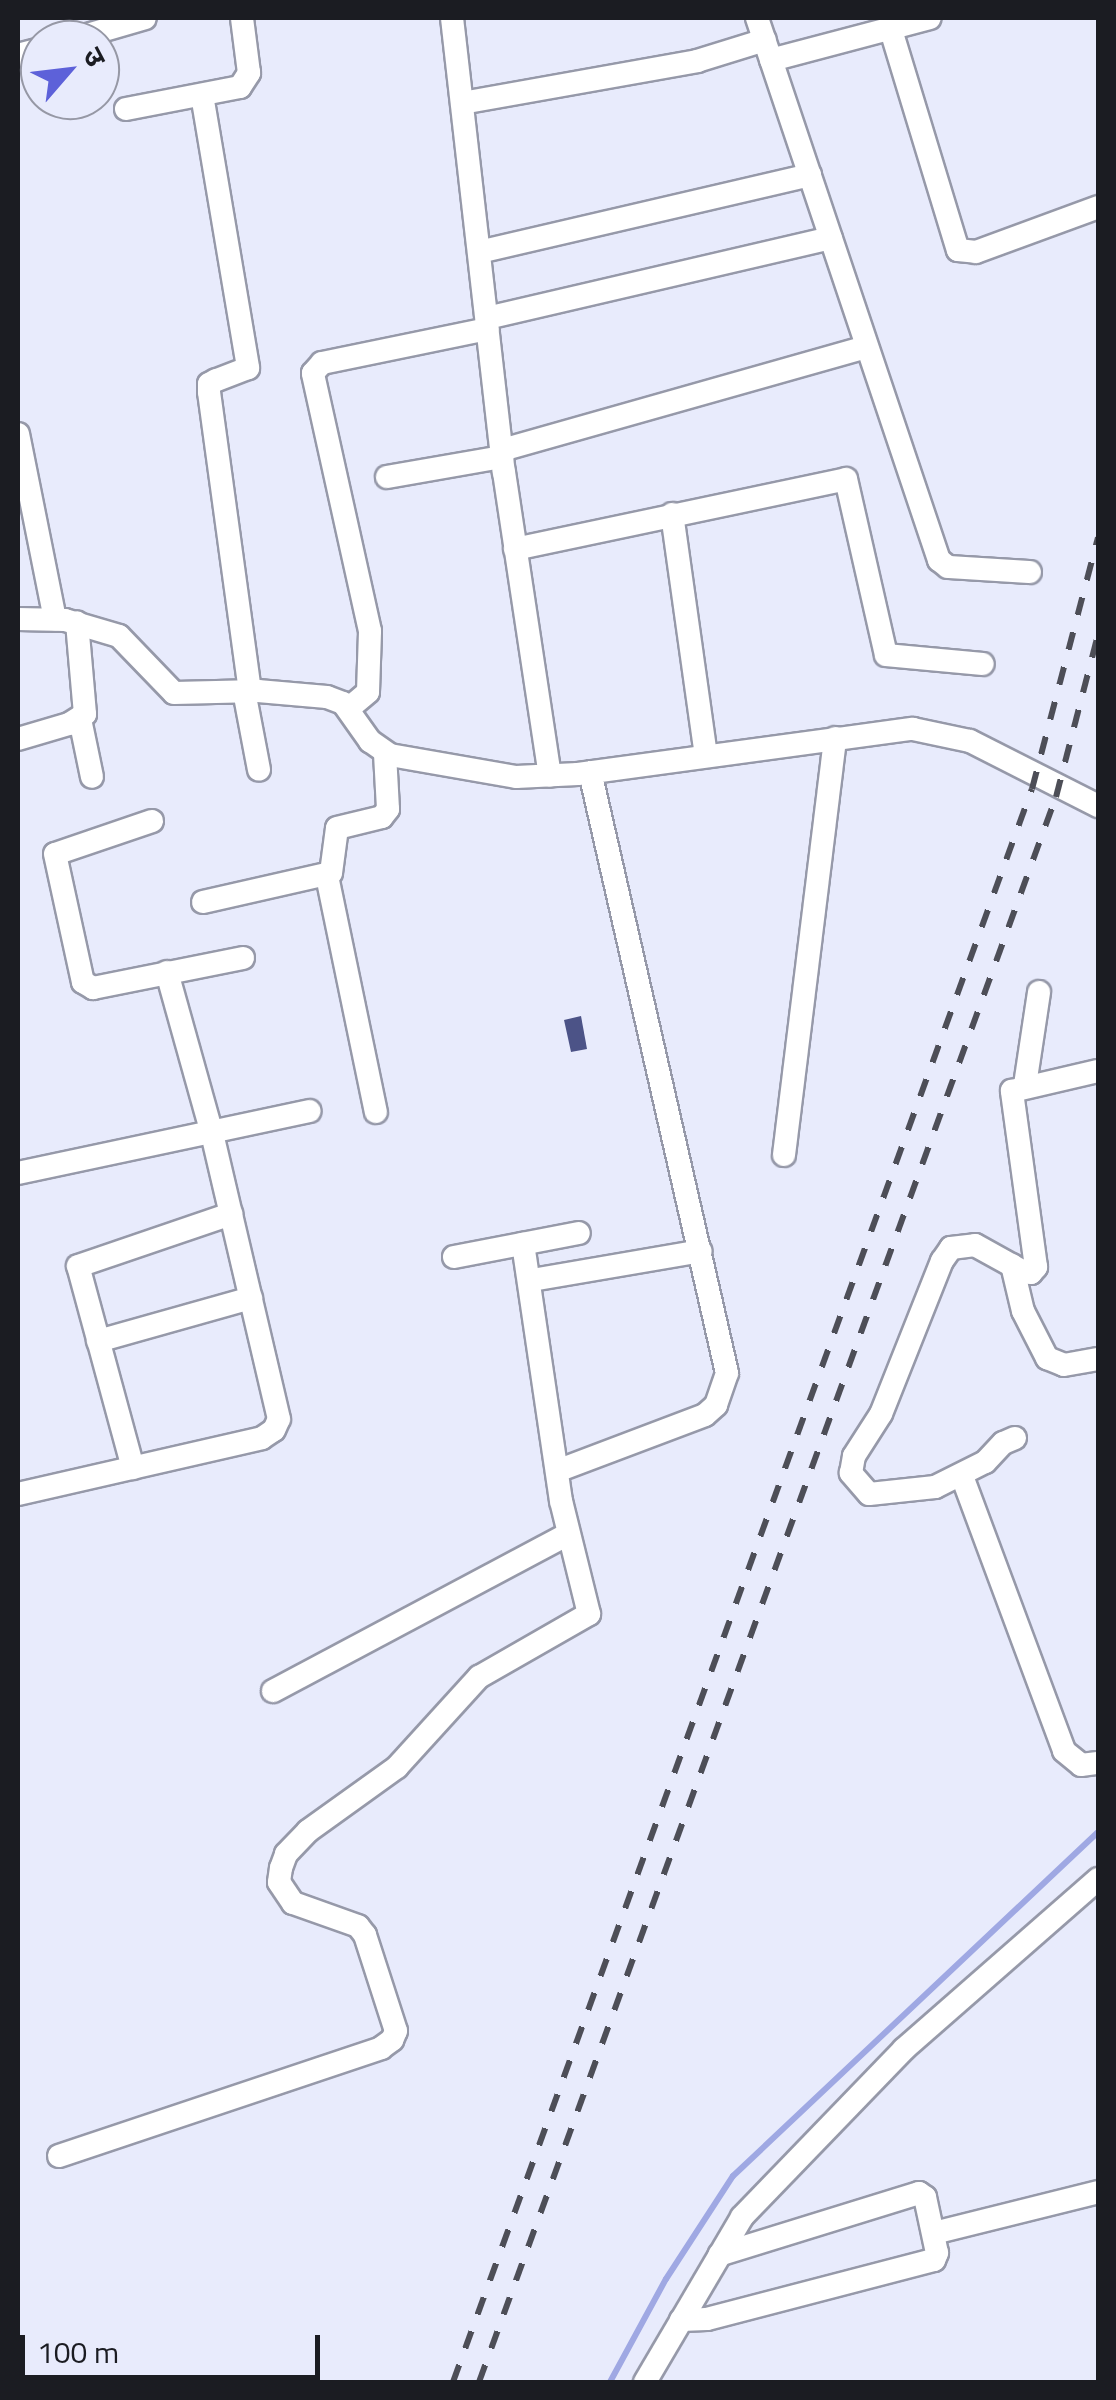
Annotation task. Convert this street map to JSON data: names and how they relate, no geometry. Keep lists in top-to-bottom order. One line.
{"scale_bar":"100 m","north":"top right"}
